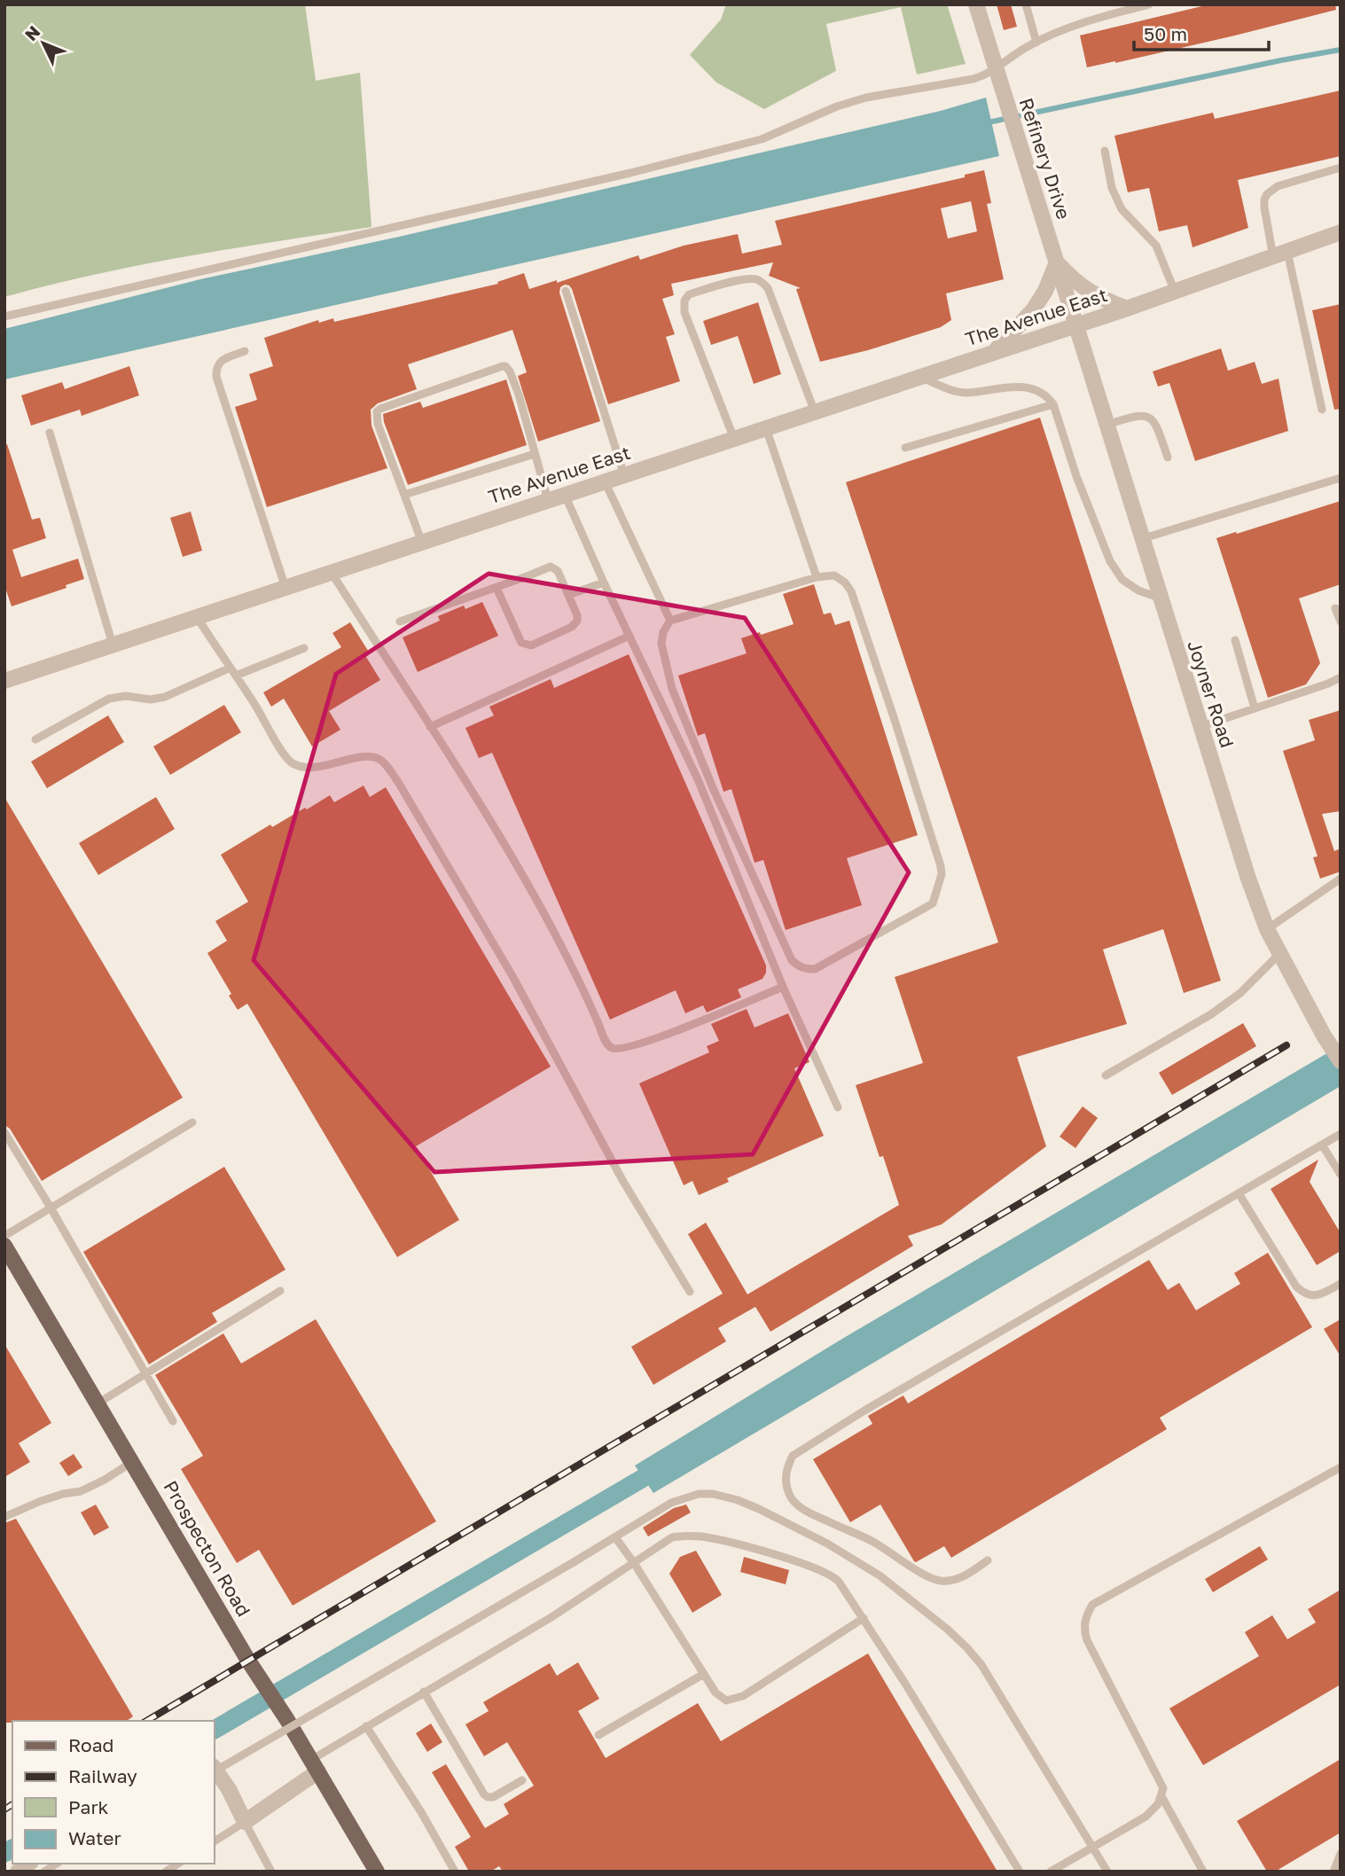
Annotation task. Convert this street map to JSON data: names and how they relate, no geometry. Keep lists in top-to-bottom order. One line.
{"streets":{"main road":["Prospecton Road"],"street":["Refinery Drive","The Avenue East","Joyner Road"]},"crossings":[["Refinery Drive","The Avenue East"],["Refinery Drive","Joyner Road"],["The Avenue East","Joyner Road"]],"legend":["Road","Railway","Park","Water"],"scale_bar":"50 m","north":"top left"}
